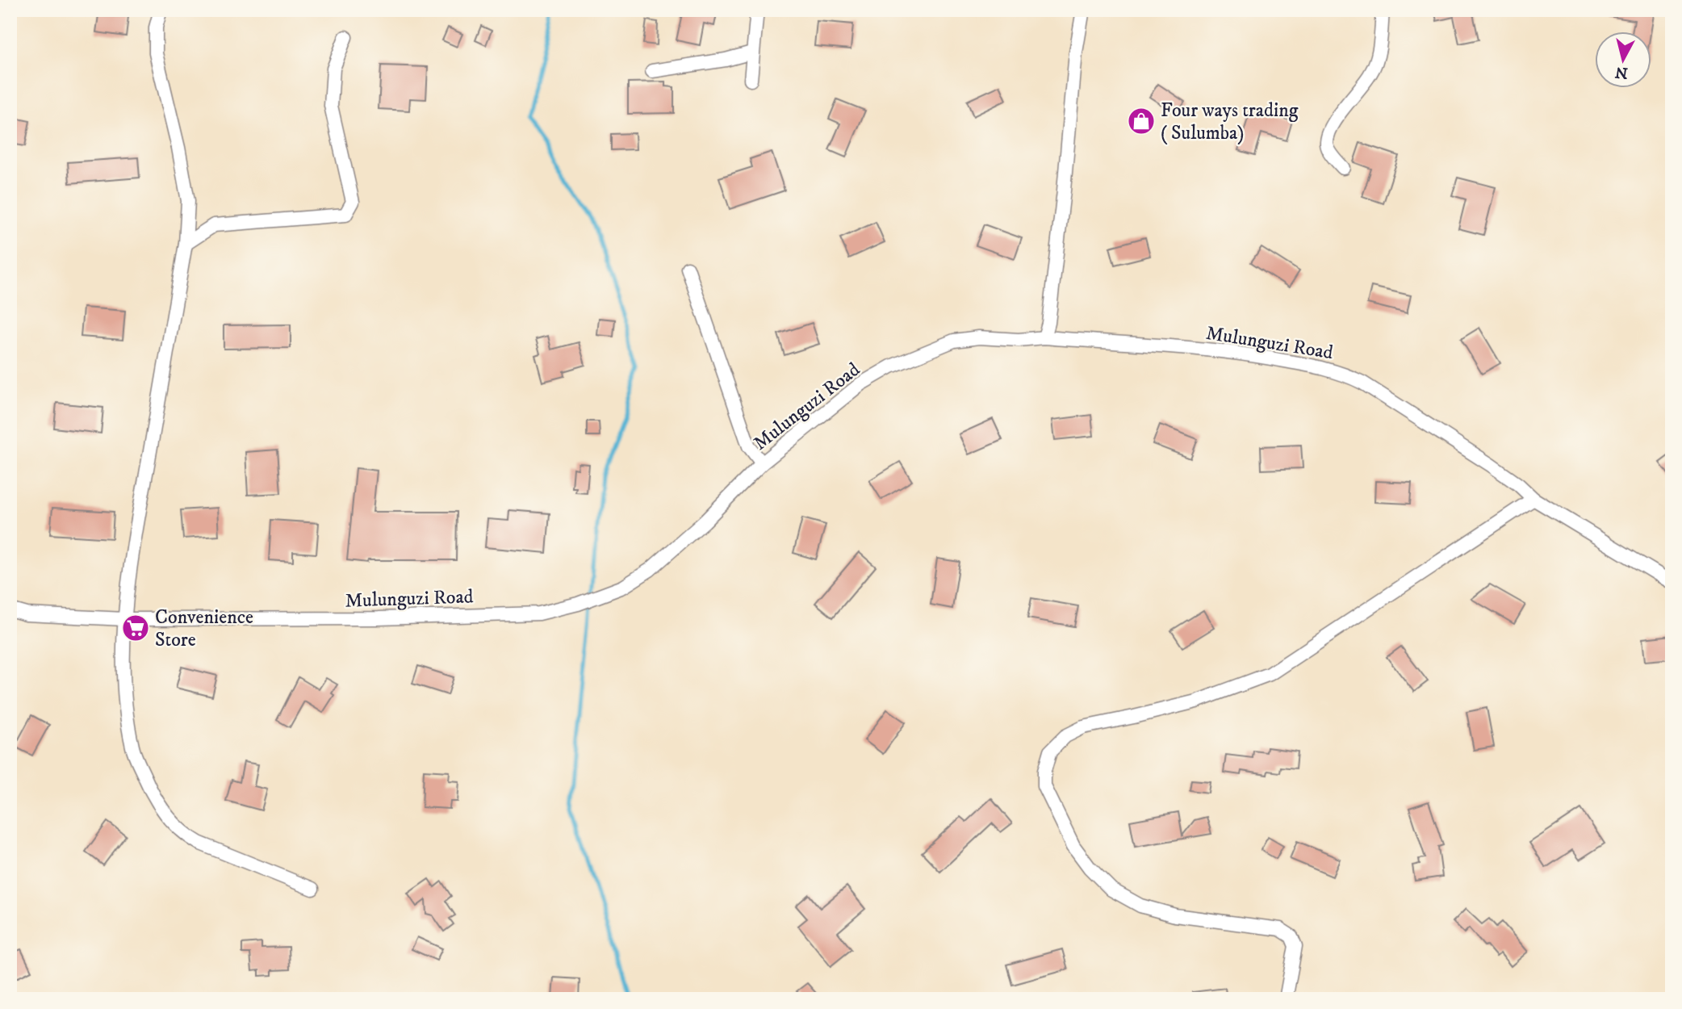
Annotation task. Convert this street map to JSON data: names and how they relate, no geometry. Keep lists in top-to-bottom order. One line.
{"streets":{"street":["Mulunguzi Road"]},"places":{"shop":["Four ways trading ( Sulumba)"],"supermarket":["Convenience Store"]},"north":"bottom"}
